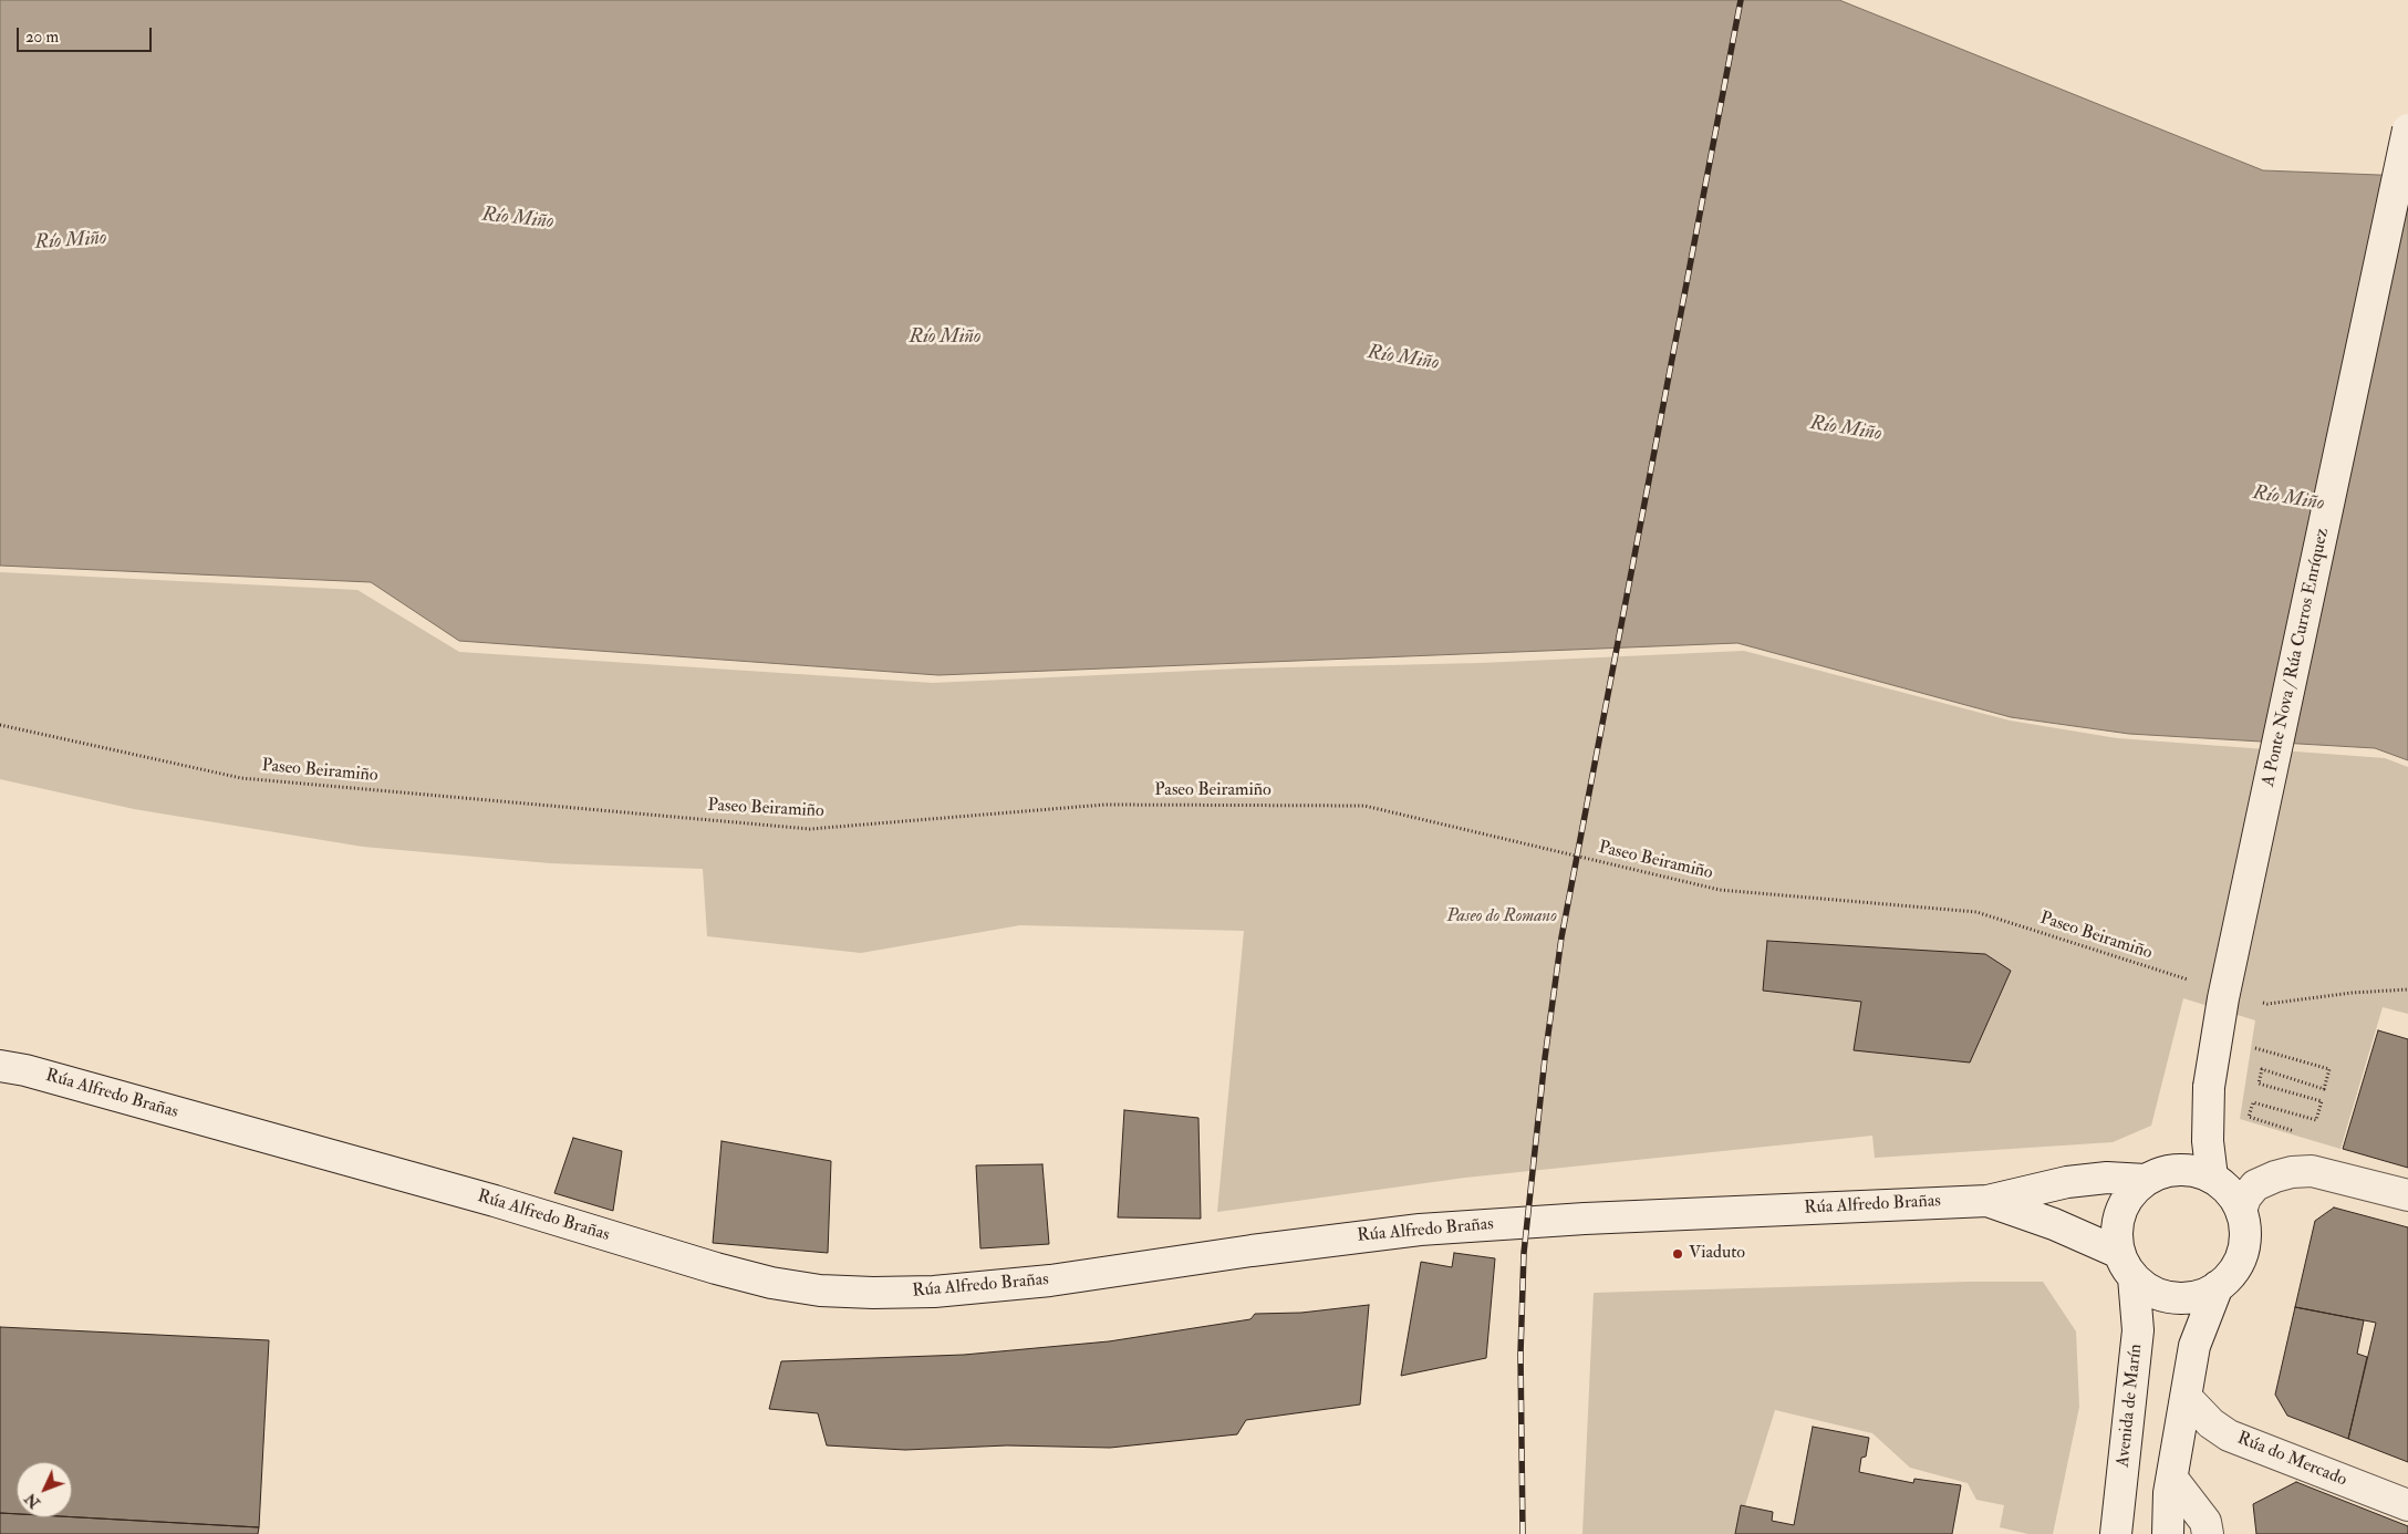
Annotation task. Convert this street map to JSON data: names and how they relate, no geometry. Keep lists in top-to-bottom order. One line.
{"streets":{"street":["A Ponte Nova / Rúa Curros Enríquez","Rúa Alfredo Brañas","Avenida de Marín","Rúa do Mercado"],"path":["Paseo Beiramiño"]},"crossings":[["Rúa Alfredo Brañas","Avenida de Marín"]],"water":["Río Miño"],"parks":["Paseo do Romano"],"places":["Viaduto"],"scale_bar":"20 m","north":"bottom left"}
